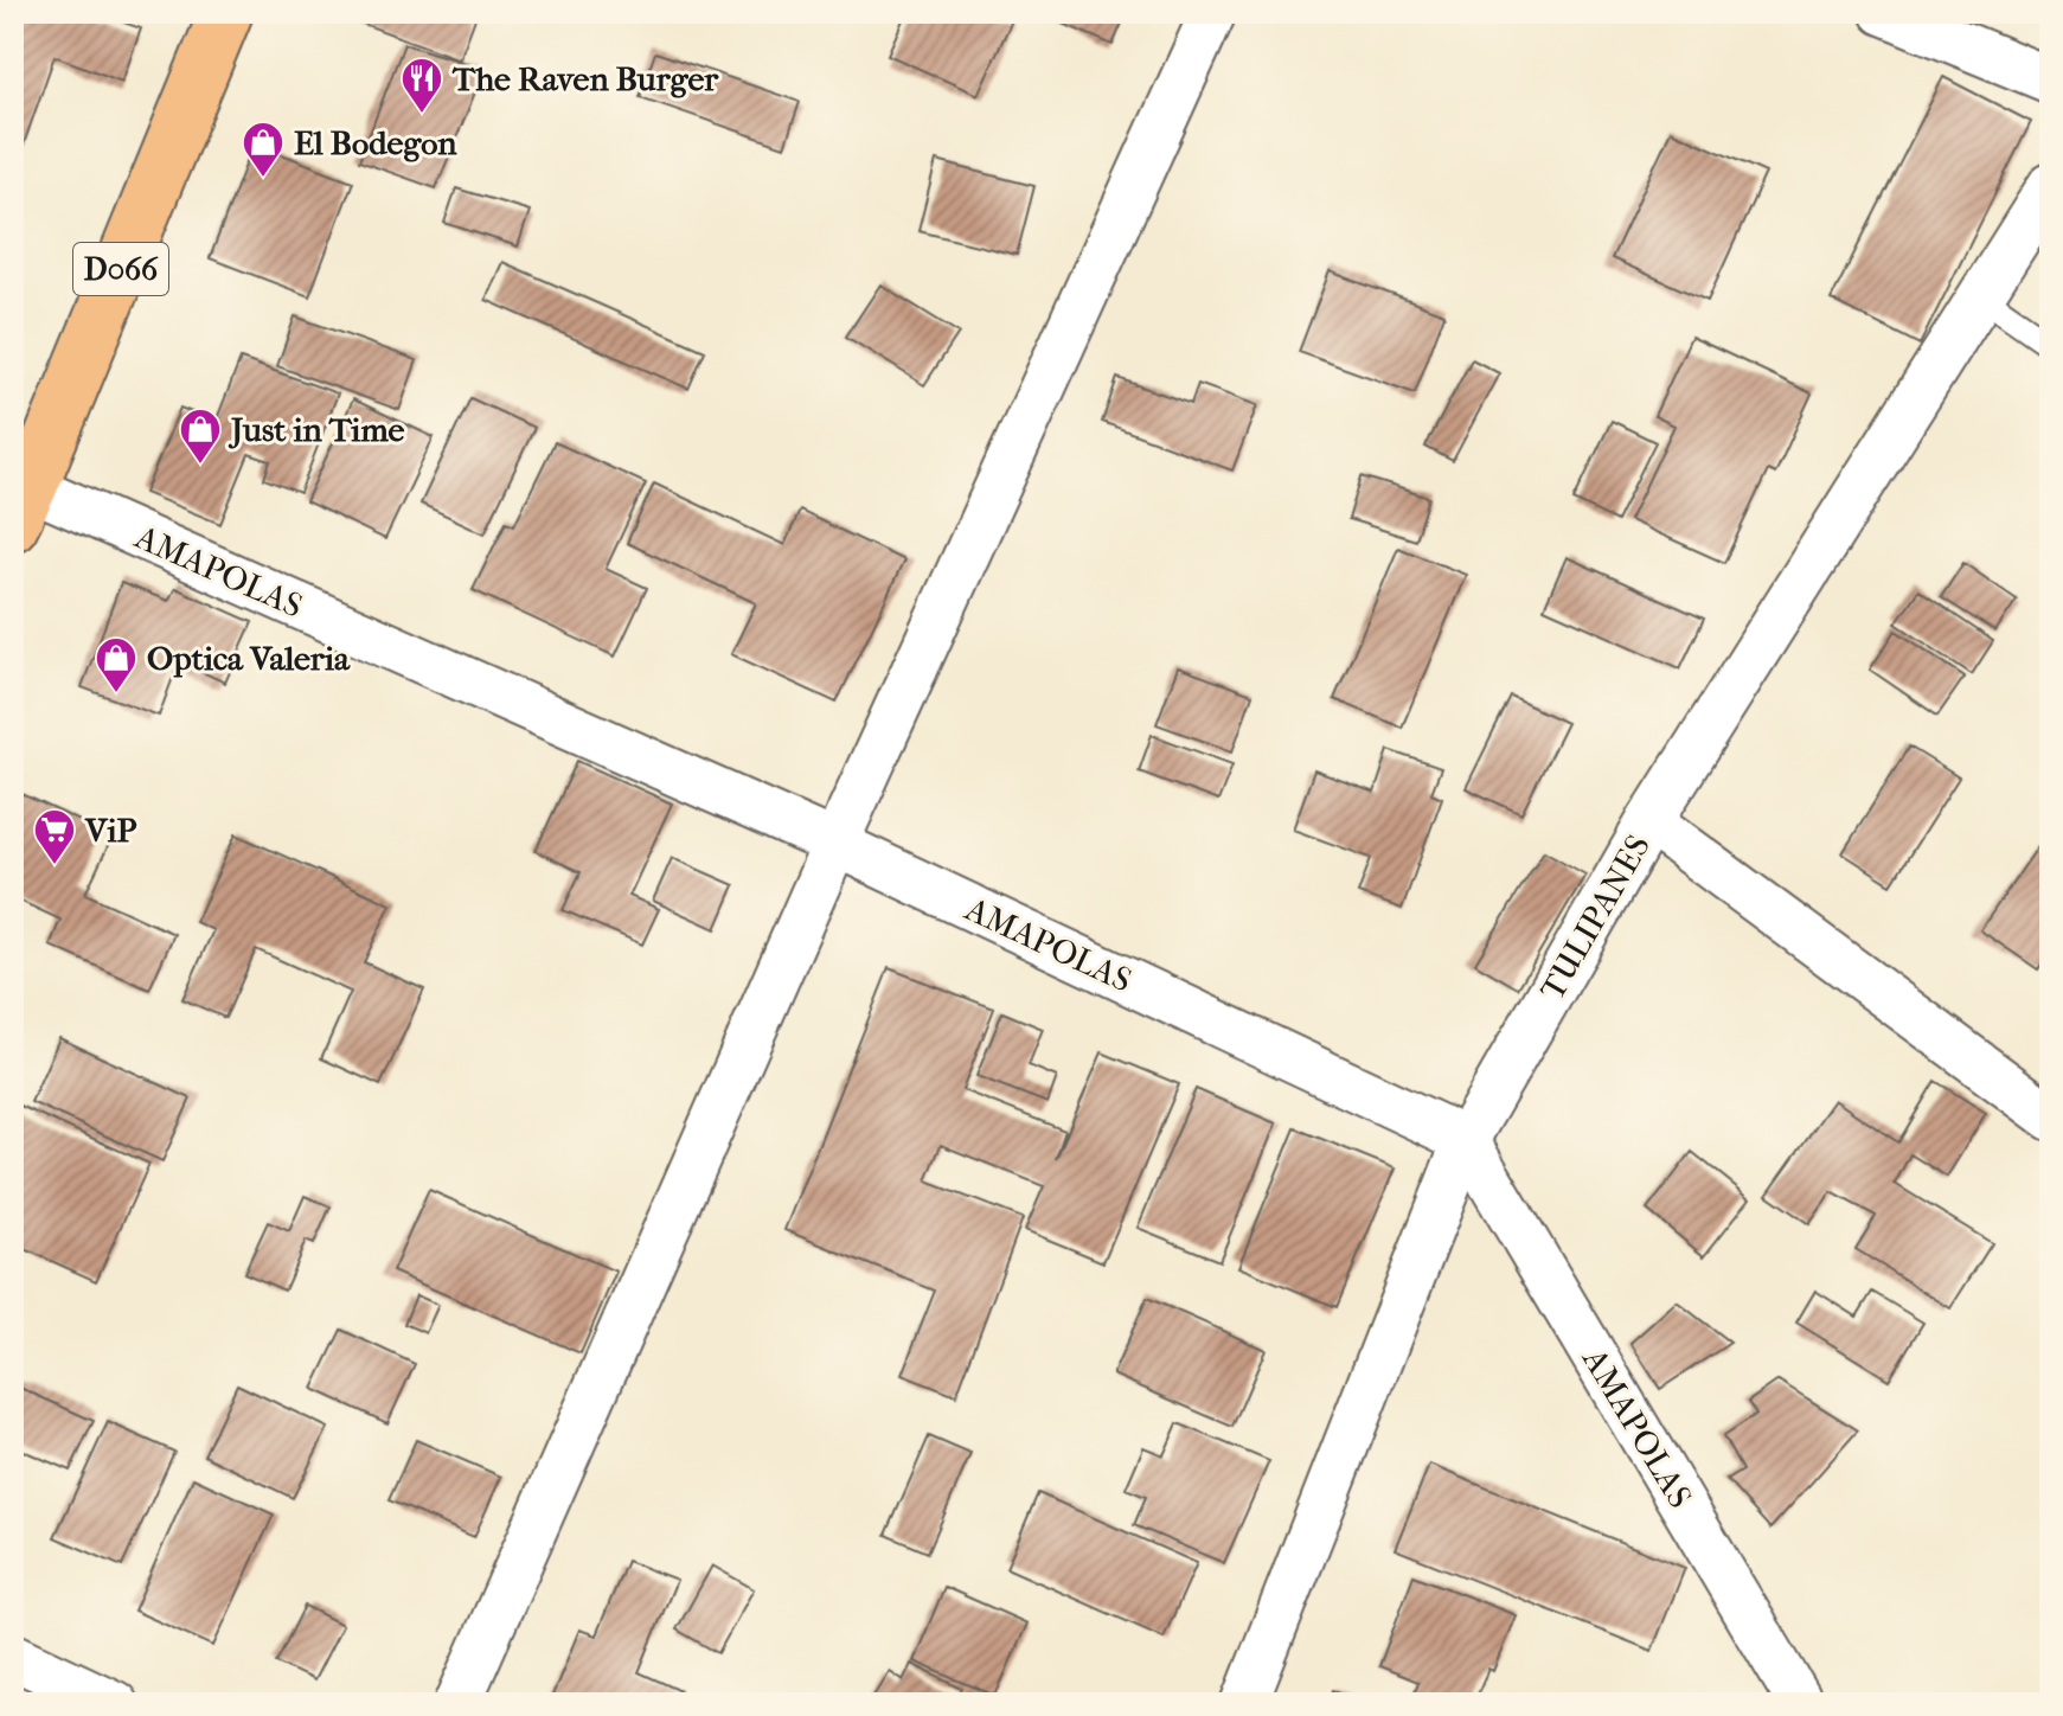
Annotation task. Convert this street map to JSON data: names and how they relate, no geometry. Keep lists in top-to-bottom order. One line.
{"streets":{"main road":["D066"],"street":["AMAPOLAS","TULIPANES"]},"crossings":[["D066","AMAPOLAS"],["AMAPOLAS","TULIPANES"]],"places":{"restaurant":["The Raven Burger"],"shop":["El Bodegon","Just in Time","Optica Valeria"],"supermarket":["ViP"]}}
